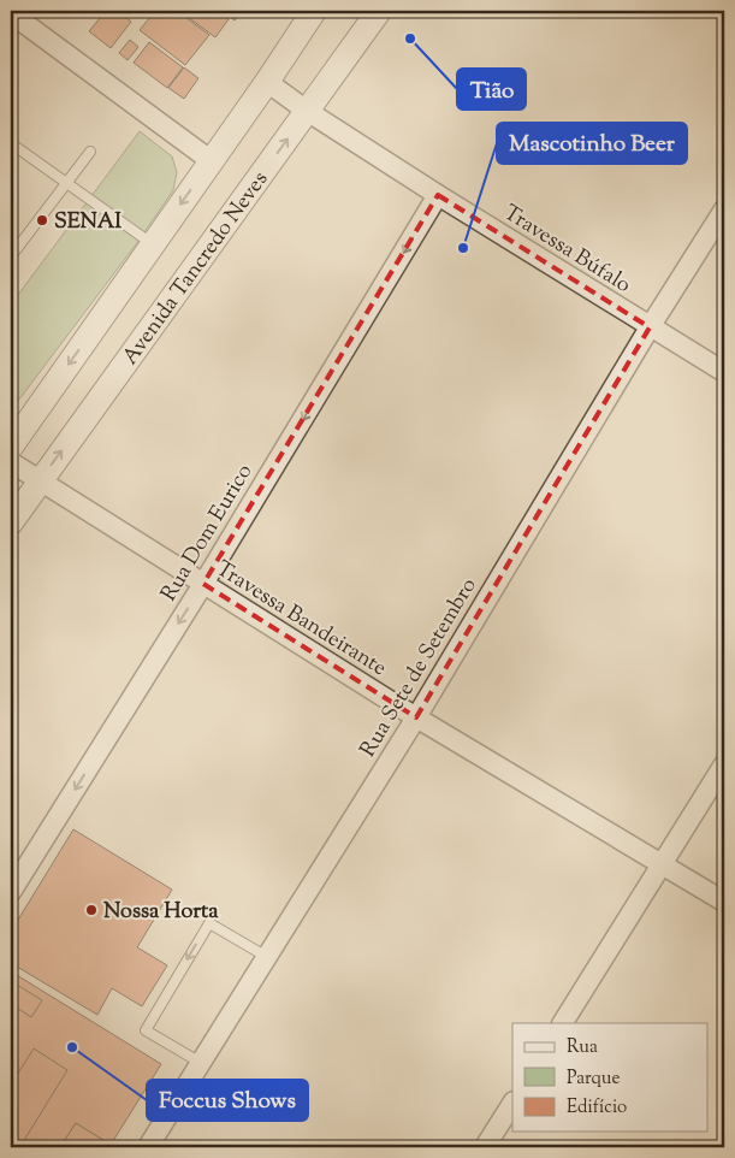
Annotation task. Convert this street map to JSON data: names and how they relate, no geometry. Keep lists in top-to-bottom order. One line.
{"streets":{"street":["Travessa Búfalo","Avenida Tancredo Neves","Rua Dom Eurico","Travessa Bandeirante","Rua Sete de Setembro"]},"crossings":[["Travessa Búfalo","Avenida Tancredo Neves"],["Travessa Búfalo","Rua Dom Eurico"],["Travessa Búfalo","Rua Sete de Setembro"],["Avenida Tancredo Neves","Travessa Bandeirante"],["Rua Dom Eurico","Travessa Bandeirante"],["Travessa Bandeirante","Rua Sete de Setembro"]],"one_way":["Rua Dom Eurico"],"places":["Tião","SENAI","Mascotinho Beer","Nossa Horta","Foccus Shows"],"legend":["Rua","Parque","Edifício"]}
